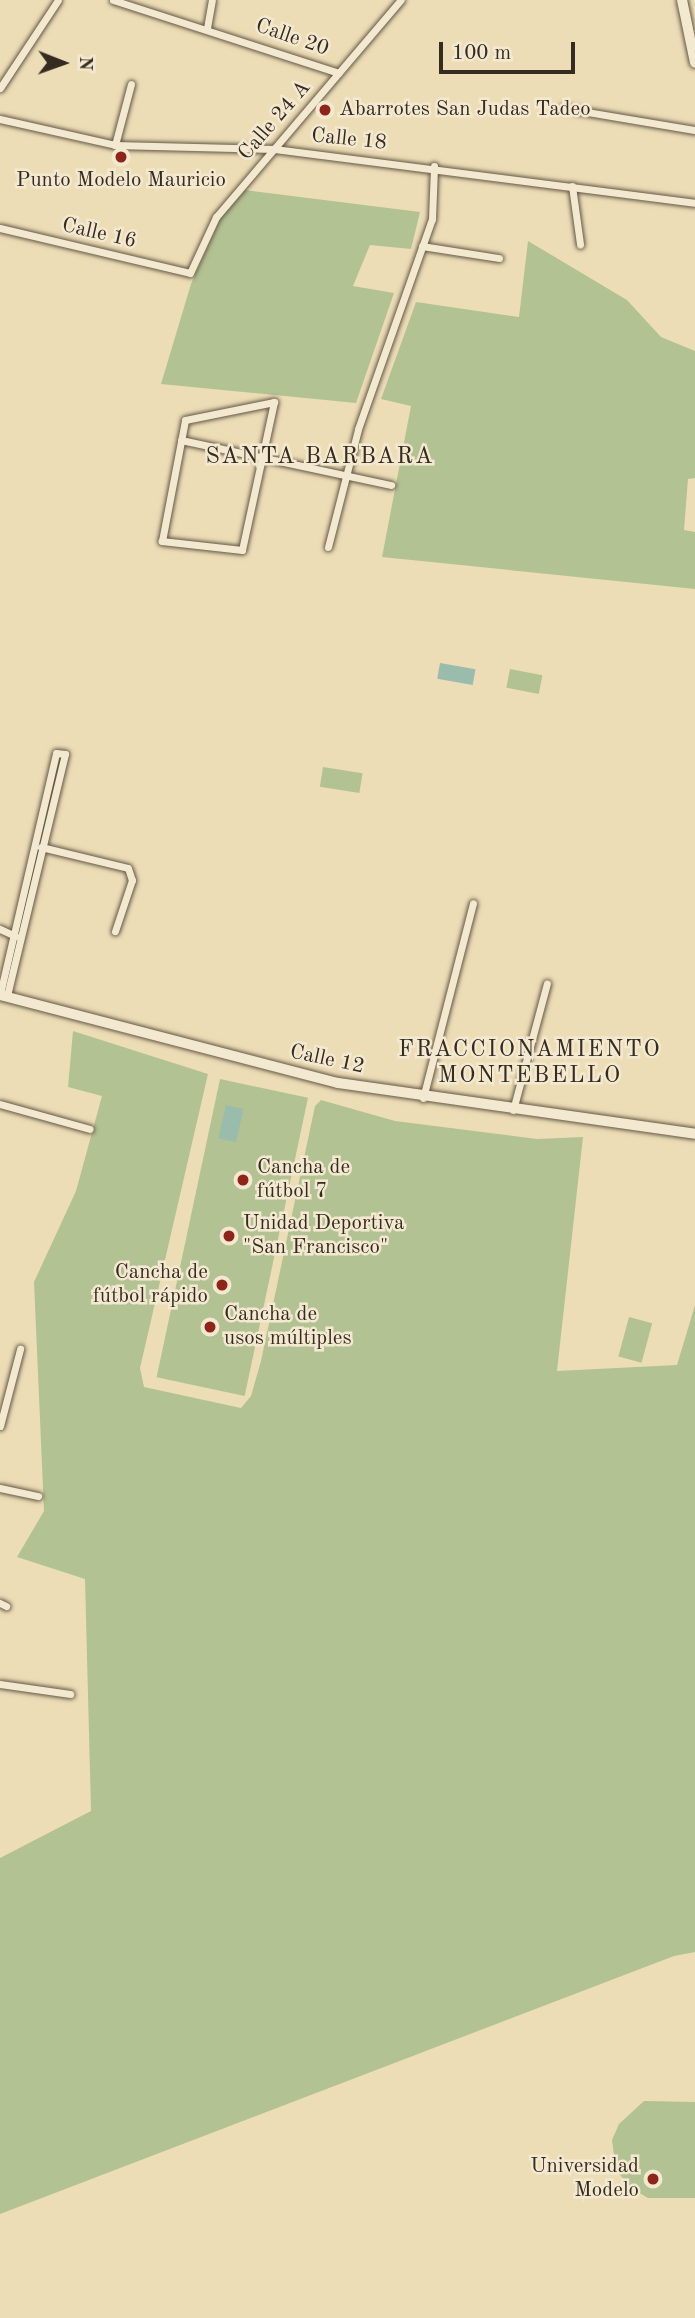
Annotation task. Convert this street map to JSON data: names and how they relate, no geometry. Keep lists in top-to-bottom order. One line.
{"streets":{"street":["Calle 20","Calle 24 A","Calle 18","Calle 16","Calle 12"]},"crossings":[["Calle 20","Calle 24 A"],["Calle 24 A","Calle 18"],["Calle 24 A","Calle 16"]],"districts":["SANTA BARBARA","FRACCIONAMIENTO MONTEBELLO"],"places":["Abarrotes San Judas Tadeo","Punto Modelo Mauricio","Cancha de fútbol 7","Unidad Deportiva \"San Francisco\"","Cancha de fútbol rápido","Cancha de usos múltiples","Universidad Modelo"],"scale_bar":"100 m","north":"right"}
